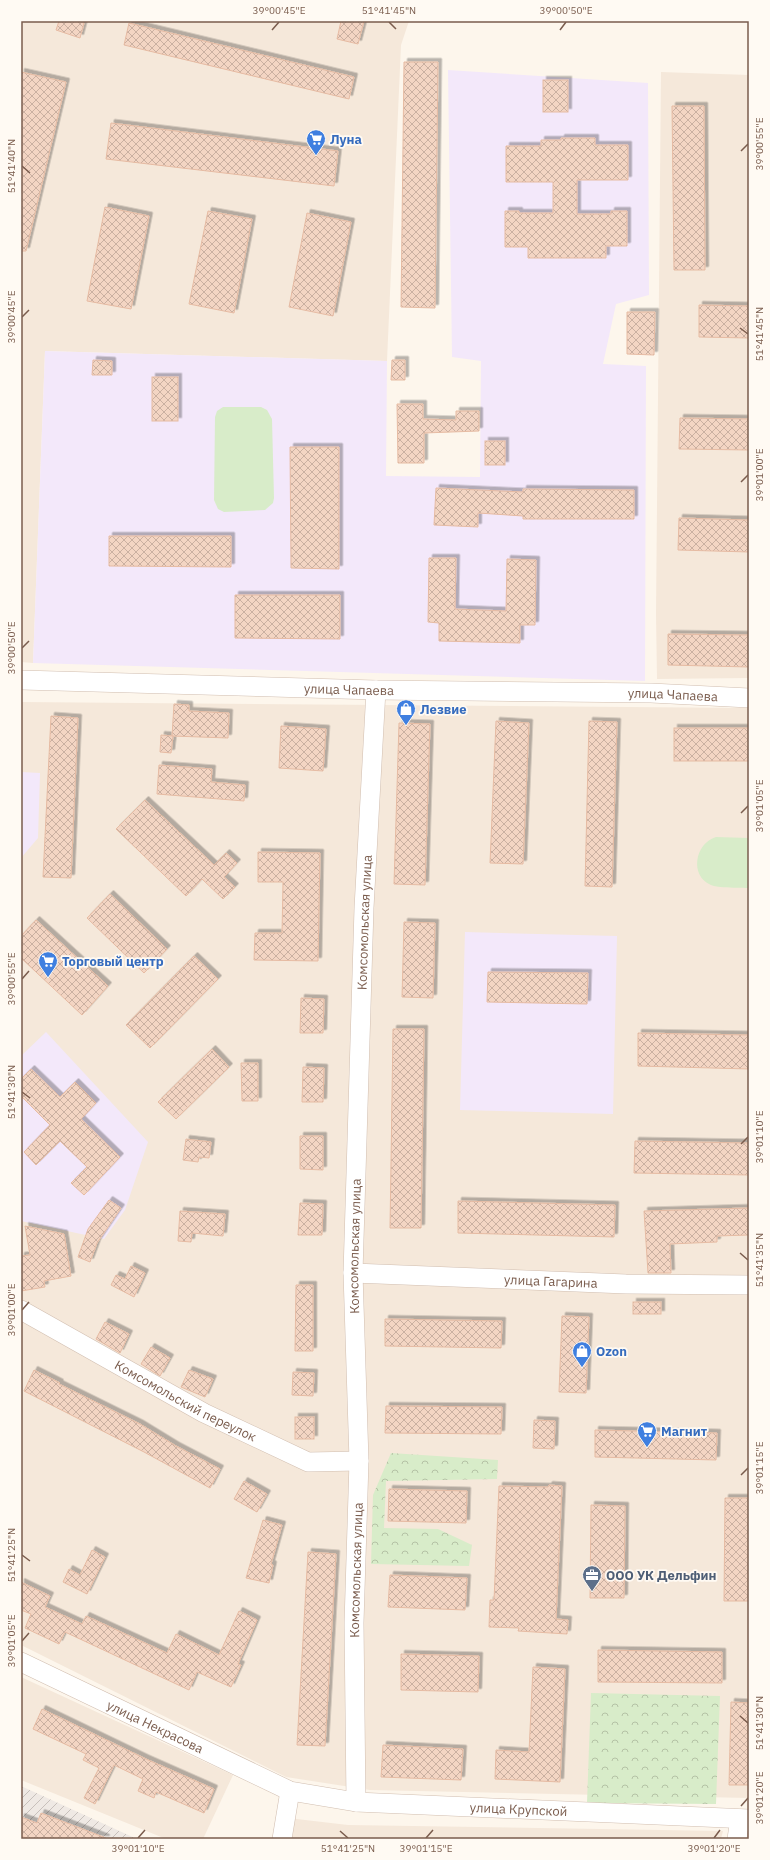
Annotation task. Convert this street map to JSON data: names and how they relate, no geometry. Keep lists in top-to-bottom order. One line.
{"streets":{"street":["улица Чапаева","Комсомольская улица","улица Гагарина","Комсомольский переулок","улица Некрасова","улица Крупской"]},"crossings":[["улица Чапаева","Комсомольская улица"],["Комсомольская улица","улица Гагарина"],["Комсомольская улица","Комсомольский переулок"],["Комсомольская улица","улица Крупской"],["улица Некрасова","улица Крупской"]],"places":{"supermarket":["Луна","Торговый центр","Магнит"],"shop":["Лезвие","Ozon"],"office":["ООО УК Дельфин"]},"coordinates":["39°00'45\"E","51°41'45\"N","39°00'50\"E","39°00'55\"E","51°41'40\"N","39°01'00\"E","39°01'05\"E","51°41'30\"N","39°01'10\"E","51°41'35\"N","39°01'15\"E","51°41'25\"N","39°01'20\"E"]}
